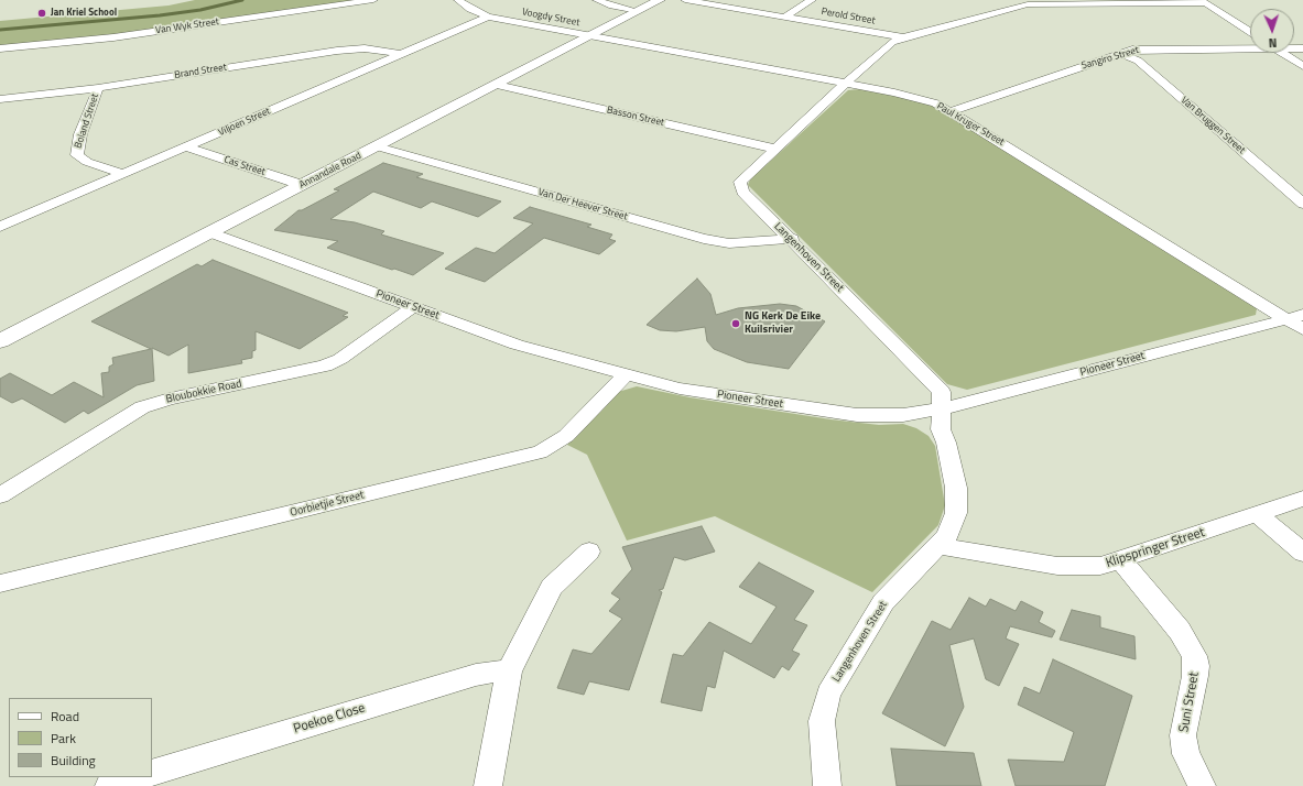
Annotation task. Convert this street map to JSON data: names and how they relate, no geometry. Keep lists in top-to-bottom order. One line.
{"streets":{"street":["Perold Street","Voogdy Street","Van Wyk Street","Sangiro Street","Brand Street","Basson Street","Boland Street","Viljoen Street","Paul Kruger Street","Van Bruggen Street","Cas Street","Annandale Road","Van Der Heever Street","Langenhoven Street","Pioneer Street","Bloubokkie Road","Oorbietjie Street","Klipspringer Street","Suni Street","Poekoe Close"]},"crossings":[["Perold Street","Langenhoven Street"],["Voogdy Street","Viljoen Street"],["Voogdy Street","Paul Kruger Street"],["Voogdy Street","Annandale Road"],["Sangiro Street","Paul Kruger Street"],["Sangiro Street","Van Bruggen Street"],["Brand Street","Boland Street"],["Brand Street","Viljoen Street"],["Basson Street","Annandale Road"],["Basson Street","Langenhoven Street"],["Boland Street","Viljoen Street"],["Viljoen Street","Cas Street"],["Paul Kruger Street","Annandale Road"],["Paul Kruger Street","Langenhoven Street"],["Paul Kruger Street","Pioneer Street"],["Cas Street","Annandale Road"],["Annandale Road","Van Der Heever Street"],["Annandale Road","Pioneer Street"],["Van Der Heever Street","Langenhoven Street"],["Langenhoven Street","Pioneer Street"],["Langenhoven Street","Klipspringer Street"],["Pioneer Street","Bloubokkie Road"],["Pioneer Street","Oorbietjie Street"],["Klipspringer Street","Suni Street"]],"places":["Jan Kriel School","NG Kerk De Eike Kuilsrivier"],"legend":["Road","Park","Building"],"north":"bottom"}
